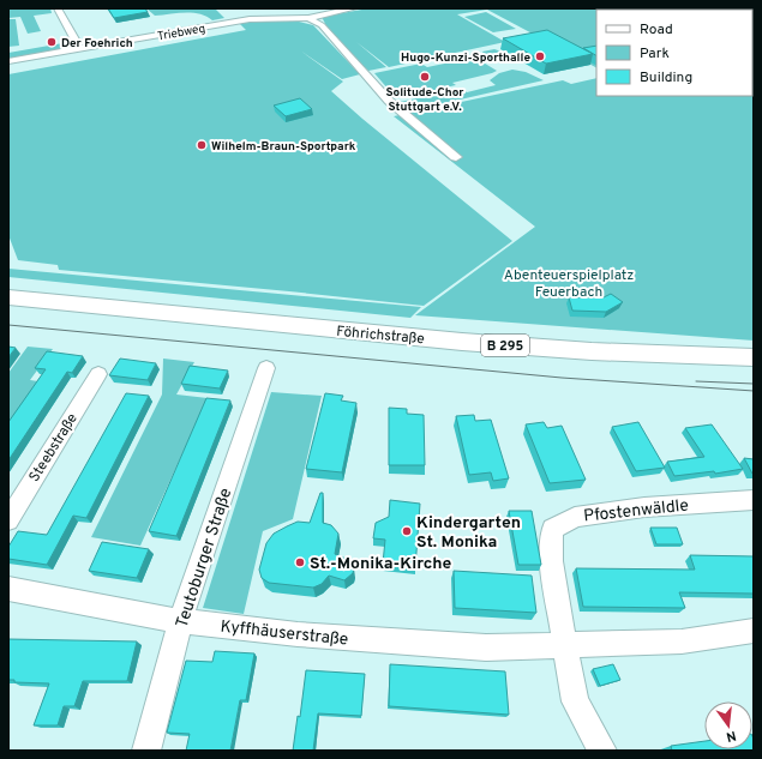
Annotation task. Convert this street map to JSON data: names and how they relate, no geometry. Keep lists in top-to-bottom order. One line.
{"streets":{"main road":["Föhrichstraße","B 295"],"street":["Triebweg","Steebstraße","Pfostenwäldle","Teutoburger Straße","Kyffhäuserstraße"]},"crossings":[["Pfostenwäldle","Kyffhäuserstraße"],["Teutoburger Straße","Kyffhäuserstraße"]],"parks":["Abenteuerspielplatz Feuerbach"],"places":["Der Foehrich","Hugo-Kunzi-Sporthalle","Solitude-Chor Stuttgart e.V.","Wilhelm-Braun-Sportpark","Kindergarten St. Monika","St.-Monika-Kirche"],"legend":["Road","Park","Building"],"north":"bottom"}
